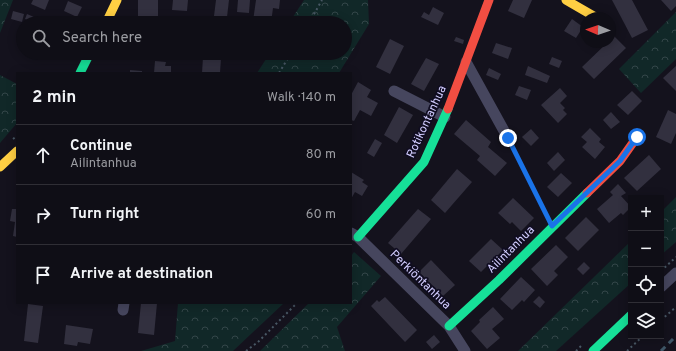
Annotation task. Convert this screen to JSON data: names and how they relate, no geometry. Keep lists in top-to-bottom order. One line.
{"streets":{"street":["Rotikontanhua","Ailintanhua","Perkiöntanhua"]},"crossings":[["Rotikontanhua","Perkiöntanhua"],["Ailintanhua","Perkiöntanhua"]],"north":"left","page":{"search":"Search here","heading":["2 min","Walk · 140 m"],"list":[["Continue","Ailintanhua","80 m"],["Turn right","60 m"],"Arrive at destination"],"map_buttons":["+","−"]}}
